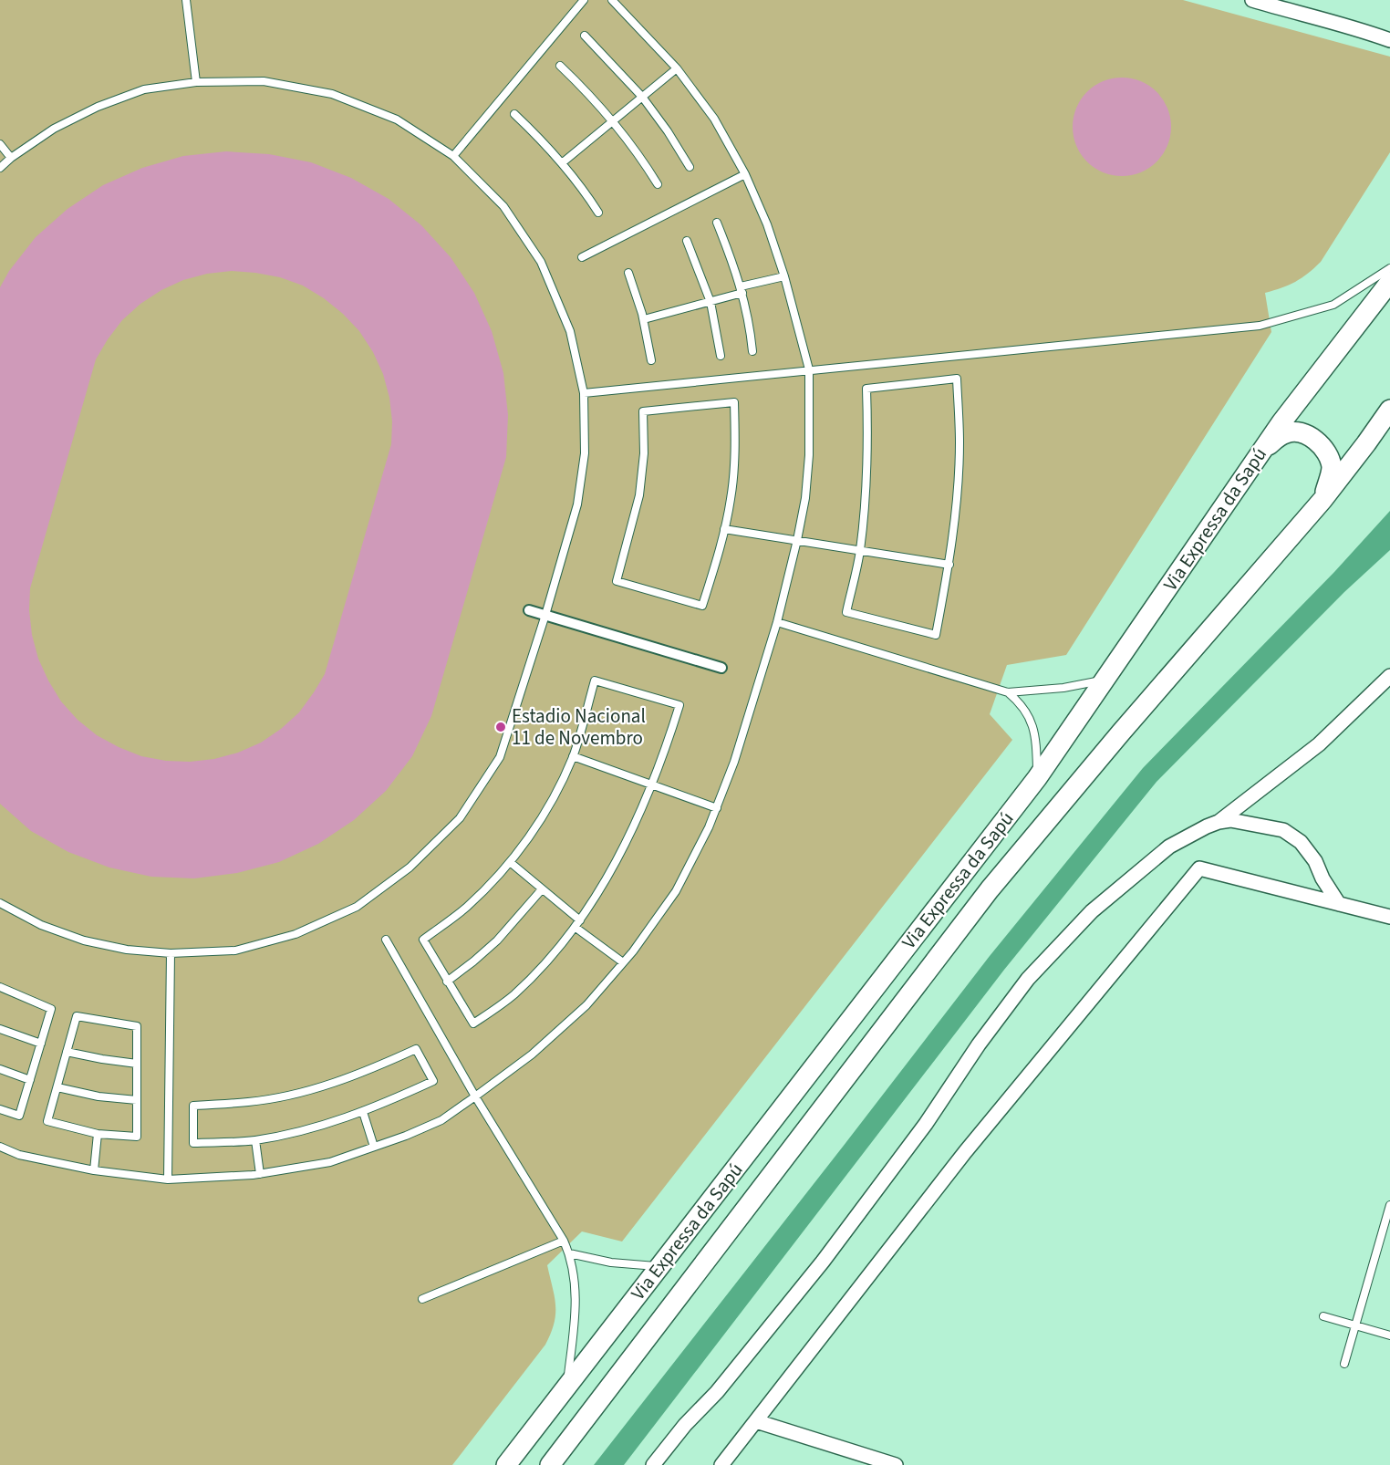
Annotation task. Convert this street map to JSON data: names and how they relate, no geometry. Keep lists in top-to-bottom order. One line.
{"streets":{"main road":["Via Expressa da Sapú"]},"places":["Estadio Nacional 11 de Novembro"]}
